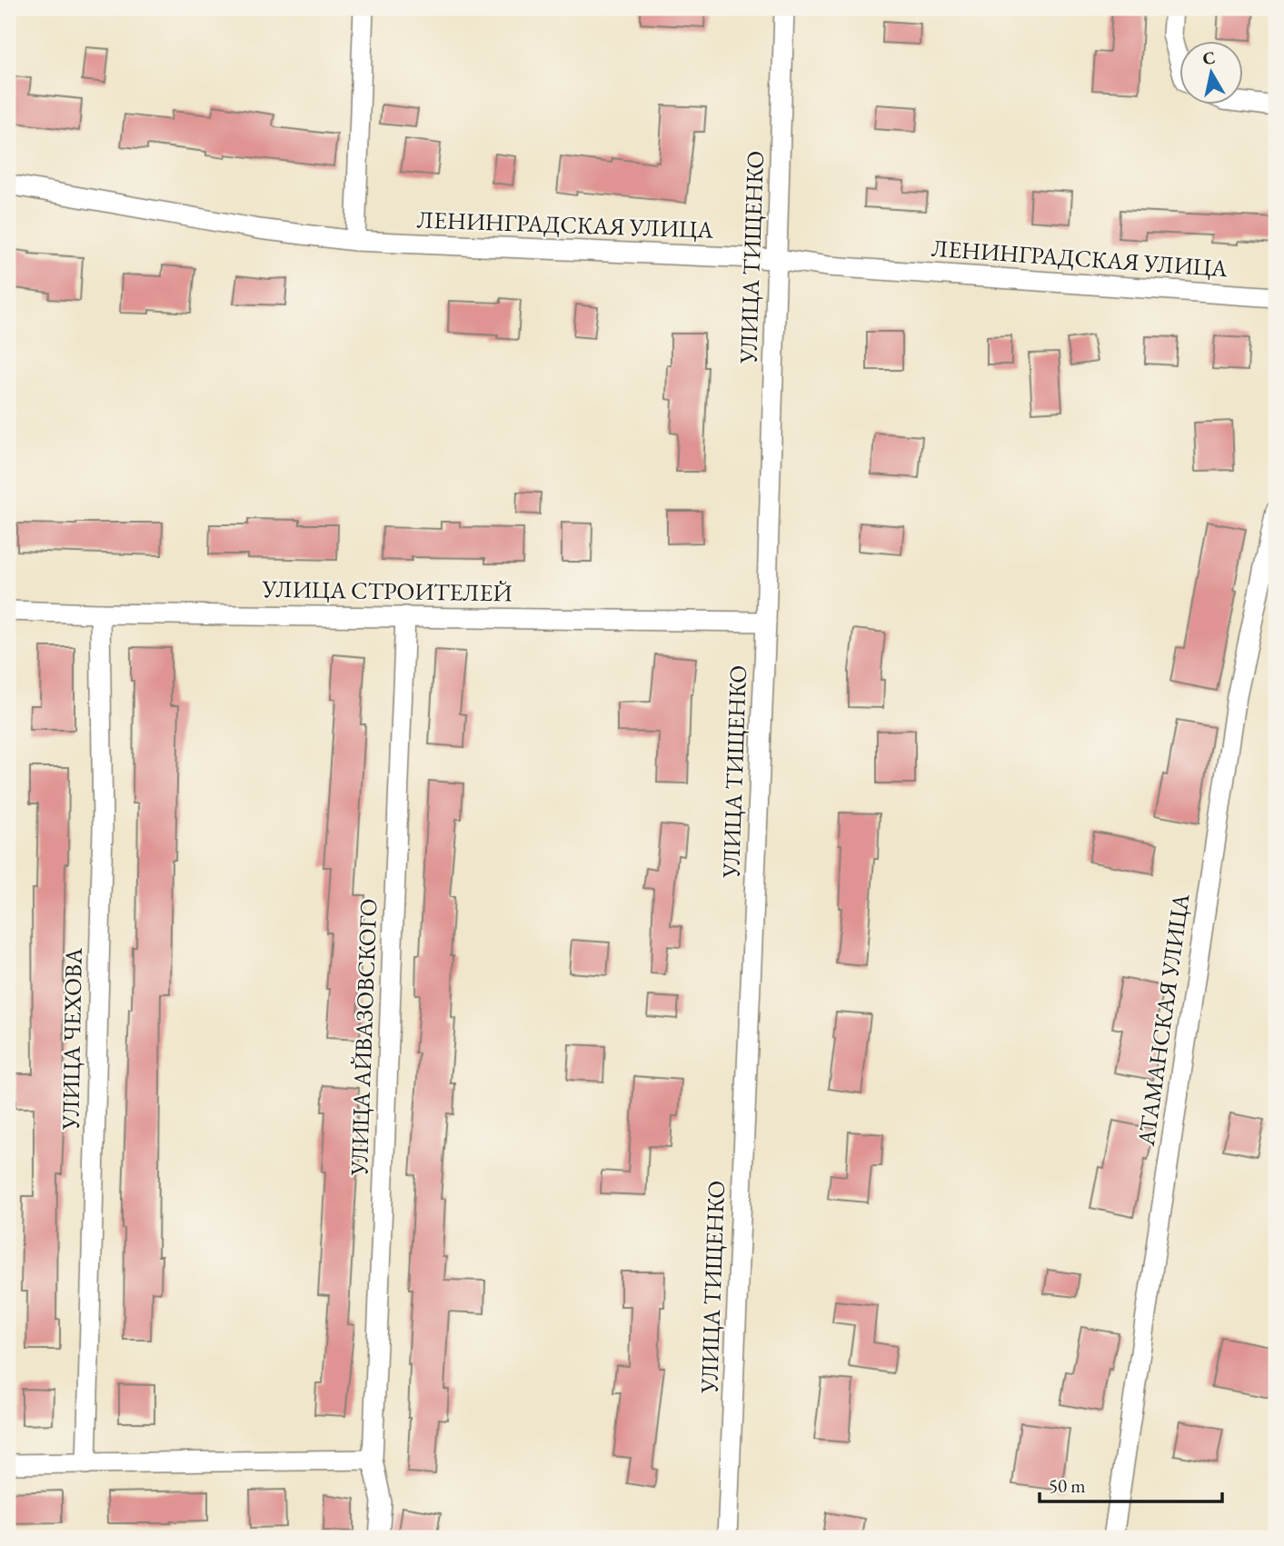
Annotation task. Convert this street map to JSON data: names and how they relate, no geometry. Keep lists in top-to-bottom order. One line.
{"streets":{"street":["ЛЕНИНГРАДСКАЯ УЛИЦА","УЛИЦА ТИЩЕНКО","УЛИЦА СТРОИТЕЛЕЙ","АТАМАНСКАЯ УЛИЦА","УЛИЦА АЙВАЗОВСКОГО","УЛИЦА ЧЕХОВА"]},"crossings":[["ЛЕНИНГРАДСКАЯ УЛИЦА","УЛИЦА ТИЩЕНКО"],["УЛИЦА ТИЩЕНКО","УЛИЦА СТРОИТЕЛЕЙ"],["УЛИЦА СТРОИТЕЛЕЙ","УЛИЦА АЙВАЗОВСКОГО"],["УЛИЦА СТРОИТЕЛЕЙ","УЛИЦА ЧЕХОВА"]],"scale_bar":"50 m","north":"top"}
